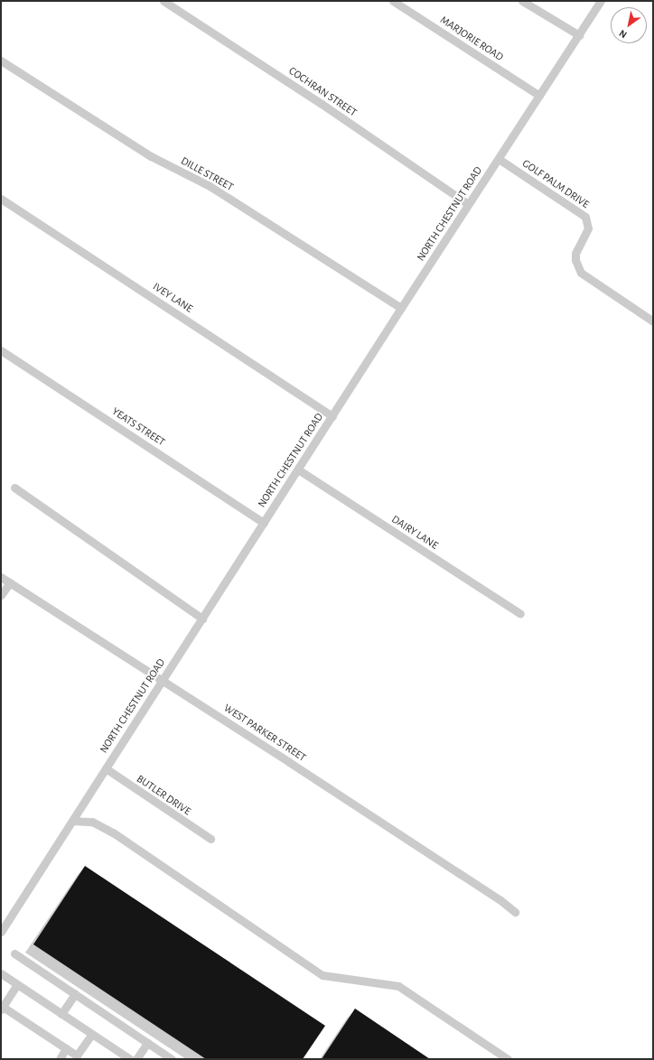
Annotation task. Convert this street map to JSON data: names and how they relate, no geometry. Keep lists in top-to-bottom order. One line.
{"streets":{"street":["MARJORIE ROAD","COCHRAN STREET","DILLE STREET","GOLF PALM DRIVE","NORTH CHESTNUT ROAD","IVEY LANE","YEATS STREET","DAIRY LANE","WEST PARKER STREET","BUTLER DRIVE"]},"crossings":[["MARJORIE ROAD","NORTH CHESTNUT ROAD"],["COCHRAN STREET","NORTH CHESTNUT ROAD"],["DILLE STREET","NORTH CHESTNUT ROAD"],["GOLF PALM DRIVE","NORTH CHESTNUT ROAD"],["NORTH CHESTNUT ROAD","IVEY LANE"],["NORTH CHESTNUT ROAD","YEATS STREET"],["NORTH CHESTNUT ROAD","DAIRY LANE"],["NORTH CHESTNUT ROAD","WEST PARKER STREET"],["NORTH CHESTNUT ROAD","BUTLER DRIVE"]],"north":"bottom left"}
